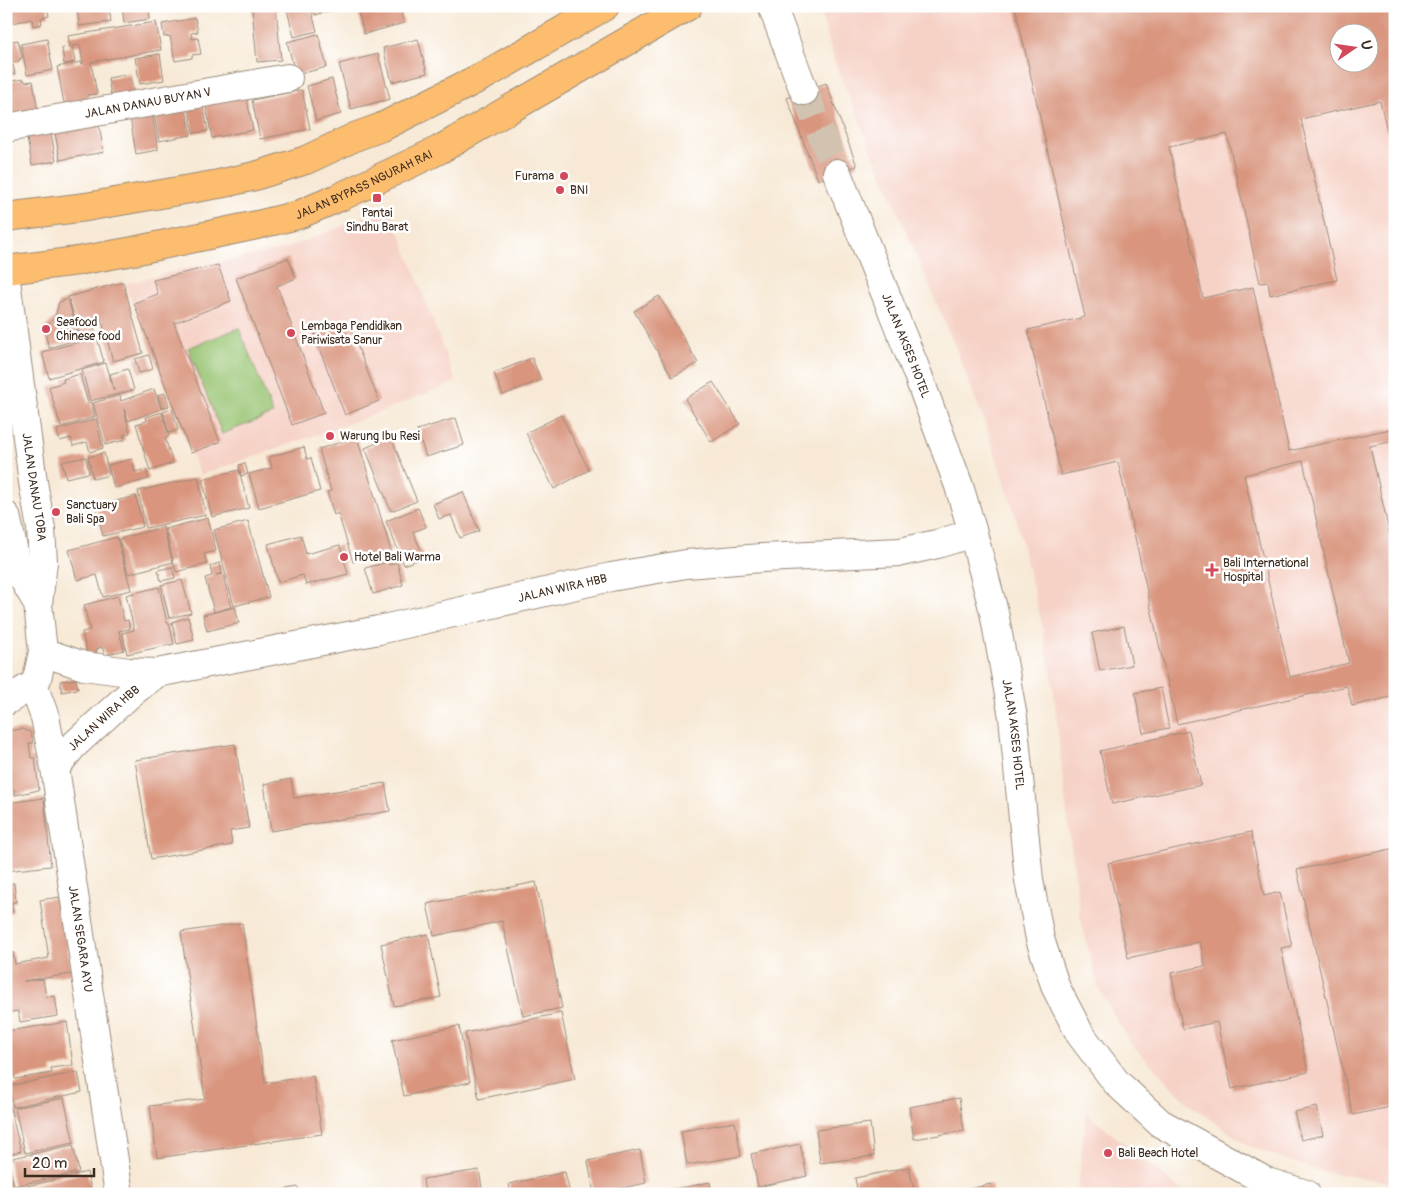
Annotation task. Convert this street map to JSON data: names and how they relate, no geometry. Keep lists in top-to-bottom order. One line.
{"streets":{"highway":["JALAN BYPASS NGURAH RAI"],"street":["JALAN DANAU BUYAN V","JALAN AKSES HOTEL","JALAN DANAU TOBA","JALAN WIRA HBB","JALAN SEGARA AYU"]},"crossings":[["JALAN AKSES HOTEL","JALAN WIRA HBB"],["JALAN DANAU TOBA","JALAN WIRA HBB"],["JALAN DANAU TOBA","JALAN SEGARA AYU"],["JALAN WIRA HBB","JALAN SEGARA AYU"]],"places":{"other":["Furama","BNI","Seafood Chinese food","Lembaga Pendidikan Pariwisata Sanur","Warung Ibu Resi","Sanctuary Bali Spa","Hotel Bali Warma","Bali Beach Hotel"],"transit":["Pantai Sindhu Barat"],"health":["Bali International Hospital"]},"scale_bar":"20 m","north":"right"}
